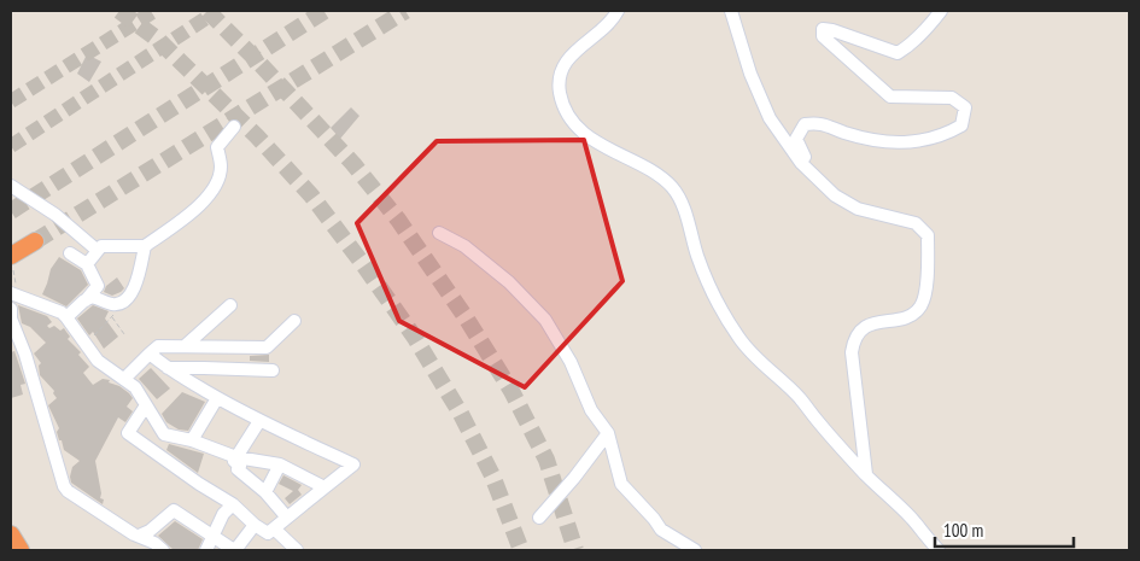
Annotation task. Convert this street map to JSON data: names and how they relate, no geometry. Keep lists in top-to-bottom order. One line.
{"scale_bar":"100 m"}
